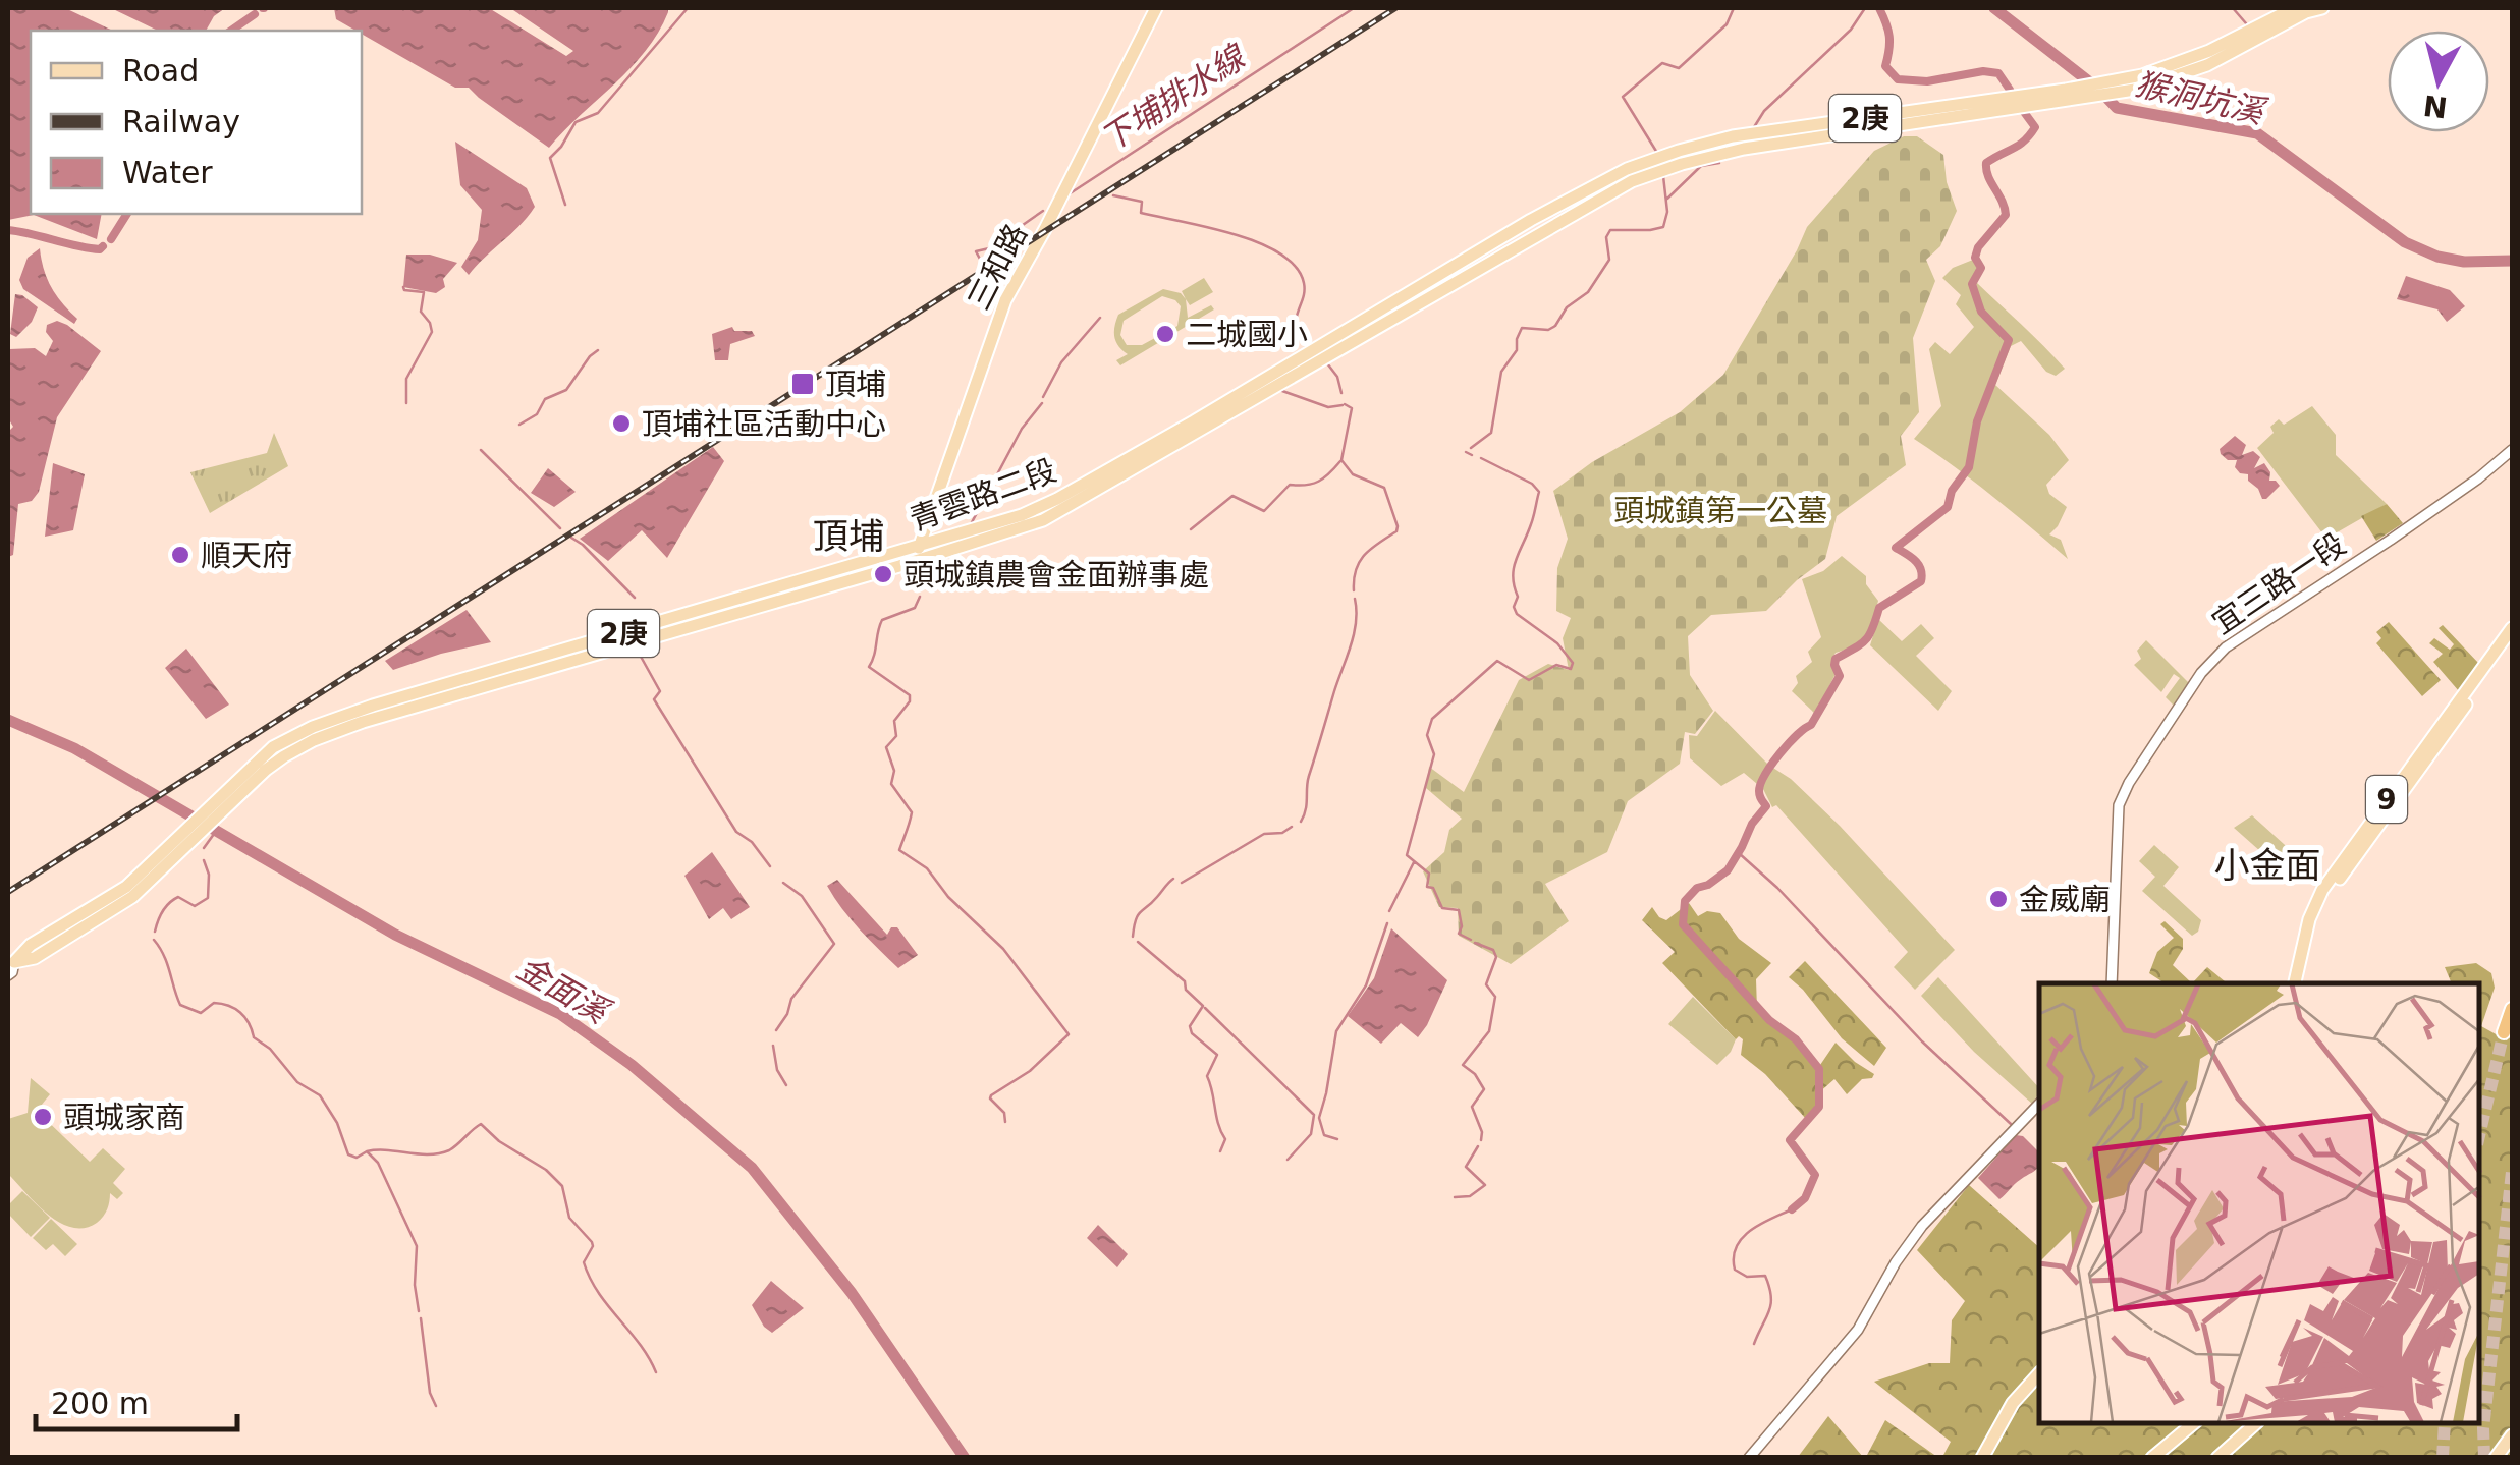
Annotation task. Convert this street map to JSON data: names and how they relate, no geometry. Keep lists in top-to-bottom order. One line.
{"streets":{"main road":["2庚","三和路","青雲路二段","9"],"street":["宜三路一段"]},"crossings":[["2庚","青雲路二段"],["三和路","青雲路二段"]],"districts":["頂埔","小金面"],"water":["猴洞坑溪","下埔排水線","金面溪"],"parks":["頭城鎮第一公墓"],"places":{"other":["二城國小","頂埔社區活動中心","順天府","頭城鎮農會金面辦事處","金威廟","頭城家商"],"transit":["頂埔"]},"legend":["Road","Railway","Water"],"scale_bar":"200 m","north":"bottom"}
